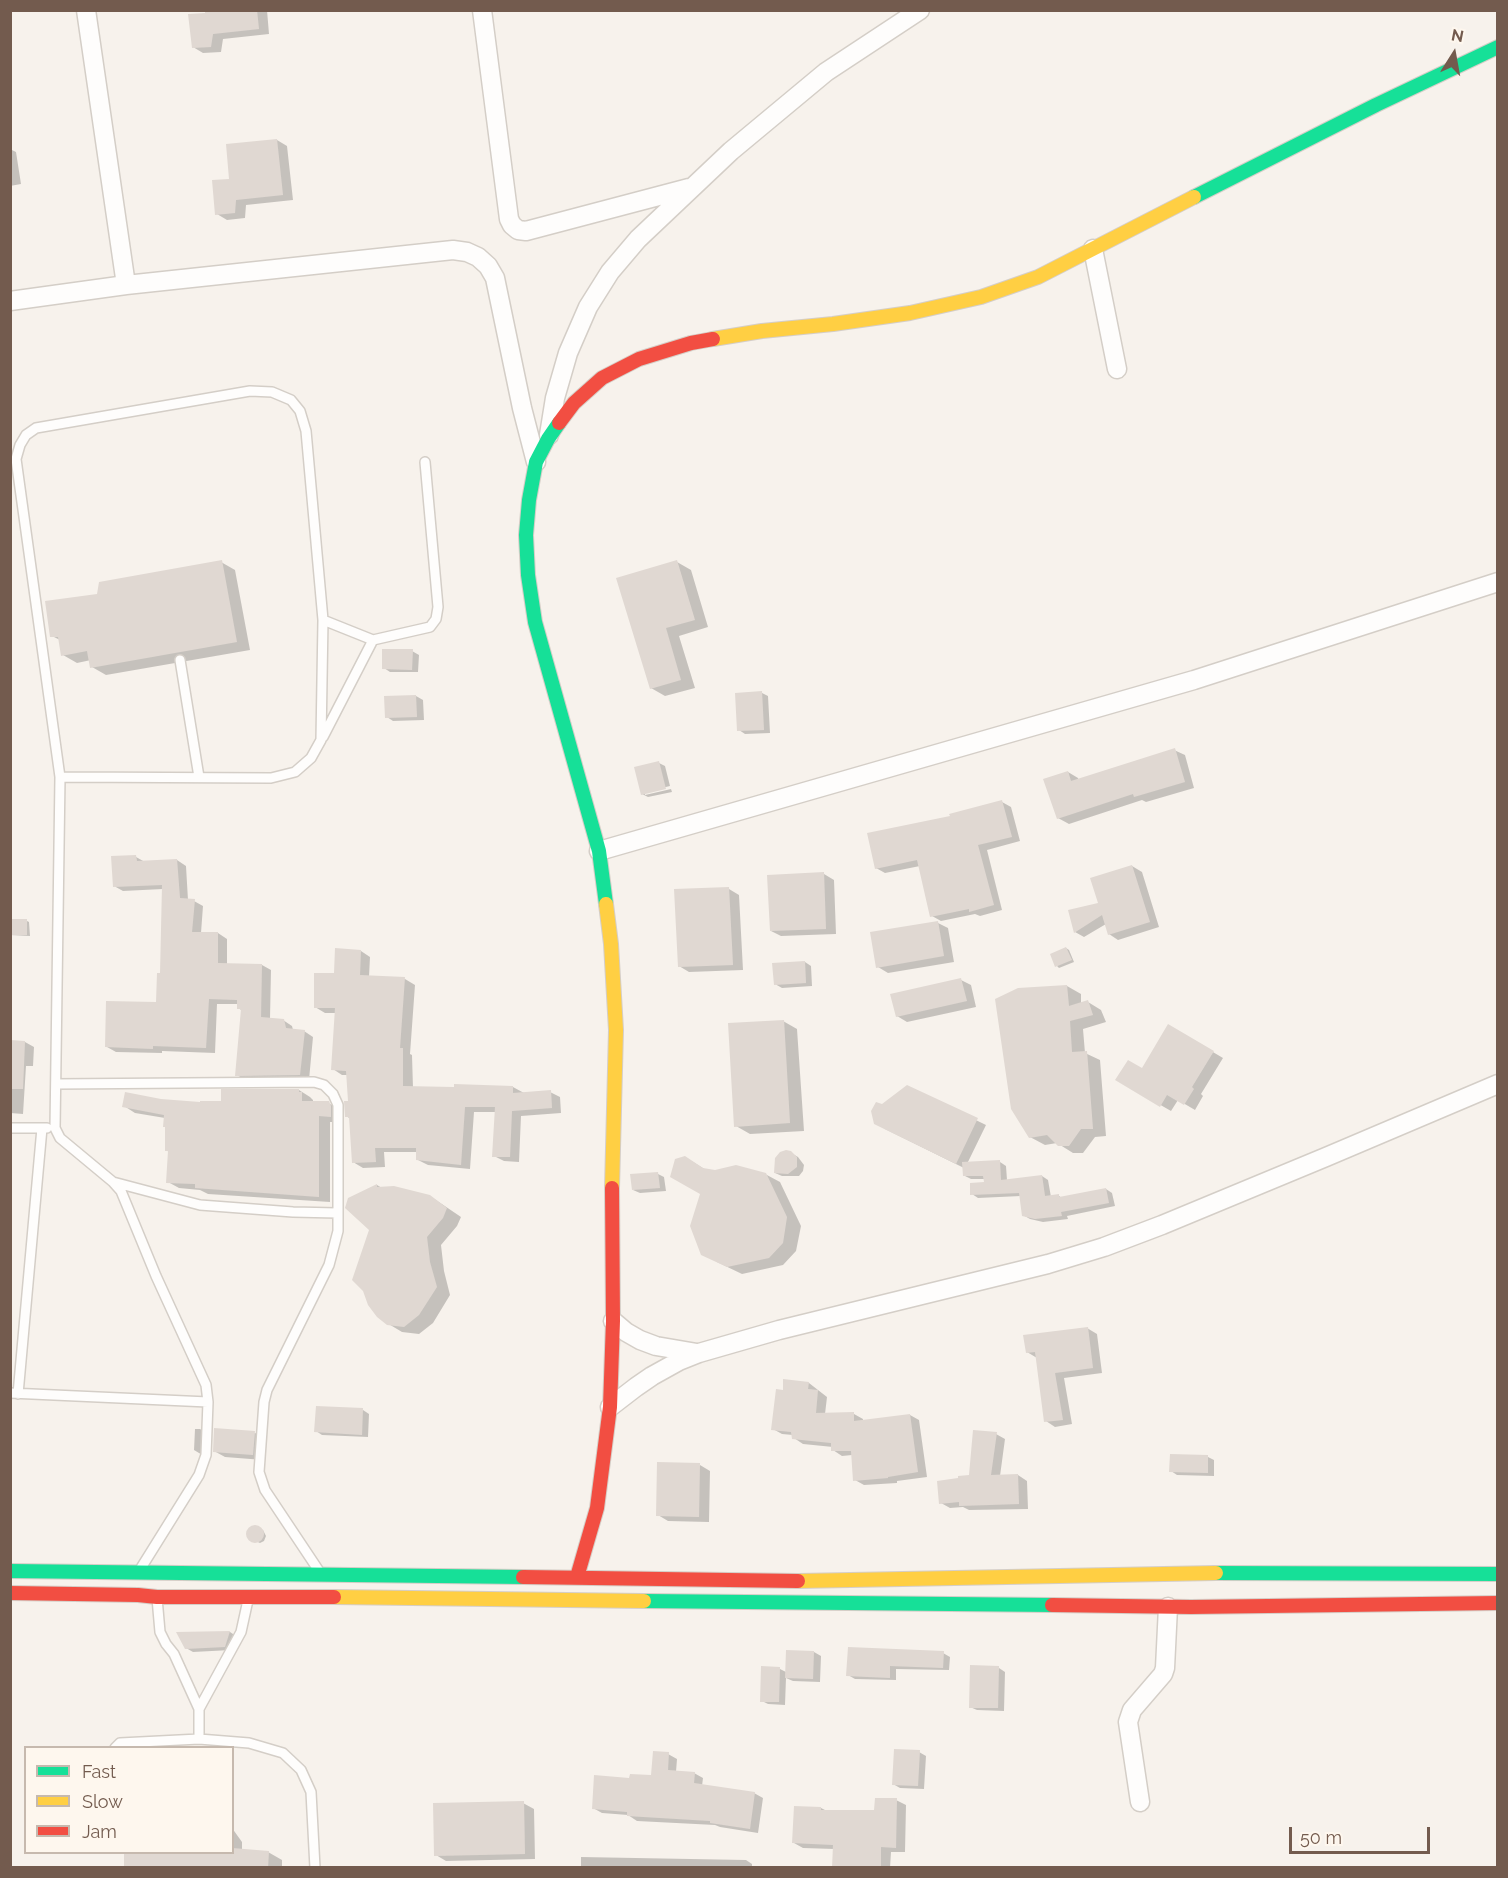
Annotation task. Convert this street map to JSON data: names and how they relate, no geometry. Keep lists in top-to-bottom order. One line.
{"legend":["Fast","Slow","Jam"],"scale_bar":"50 m","north":"top"}
